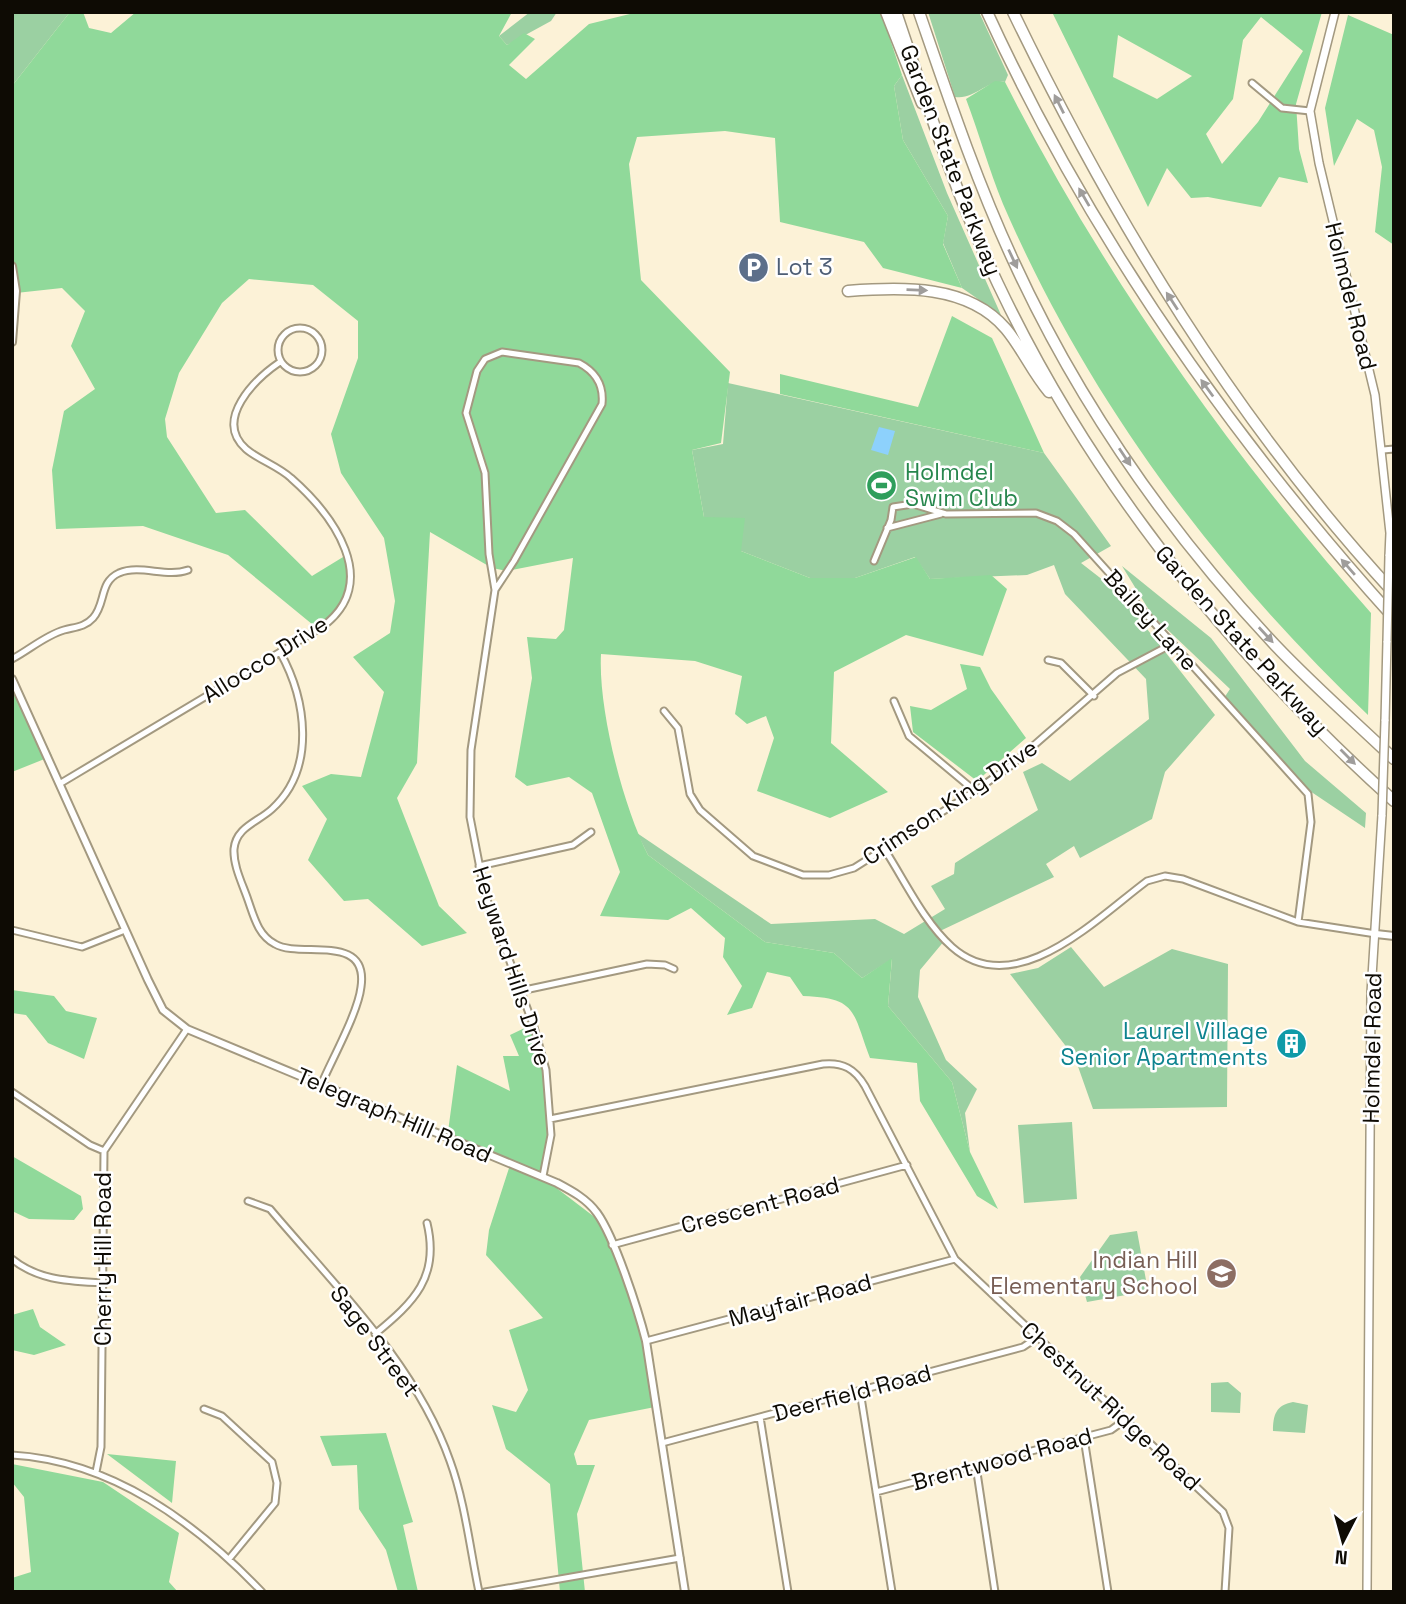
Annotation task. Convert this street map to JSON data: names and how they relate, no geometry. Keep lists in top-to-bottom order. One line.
{"streets":{"highway":["Garden State Parkway"],"main road":["Holmdel Road"],"street":["Bailey Lane","Allocco Drive","Crimson King Drive","Heyward Hills Drive","Telegraph Hill Road","Crescent Road","Cherry Hill Road","Mayfair Road","Sage Street","Deerfield Road","Chestnut Ridge Road","Brentwood Road"]},"crossings":[["Bailey Lane","Crimson King Drive"],["Allocco Drive","Telegraph Hill Road"],["Heyward Hills Drive","Telegraph Hill Road"],["Heyward Hills Drive","Chestnut Ridge Road"],["Telegraph Hill Road","Crescent Road"],["Telegraph Hill Road","Cherry Hill Road"],["Telegraph Hill Road","Mayfair Road"],["Telegraph Hill Road","Deerfield Road"],["Crescent Road","Chestnut Ridge Road"],["Mayfair Road","Chestnut Ridge Road"],["Deerfield Road","Chestnut Ridge Road"],["Chestnut Ridge Road","Brentwood Road"]],"places":{"parking":["Lot 3"],"sports":["Holmdel Swim Club"],"building":["Laurel Village Senior Apartments"],"school or university":["Indian Hill Elementary School"]},"north":"bottom"}
